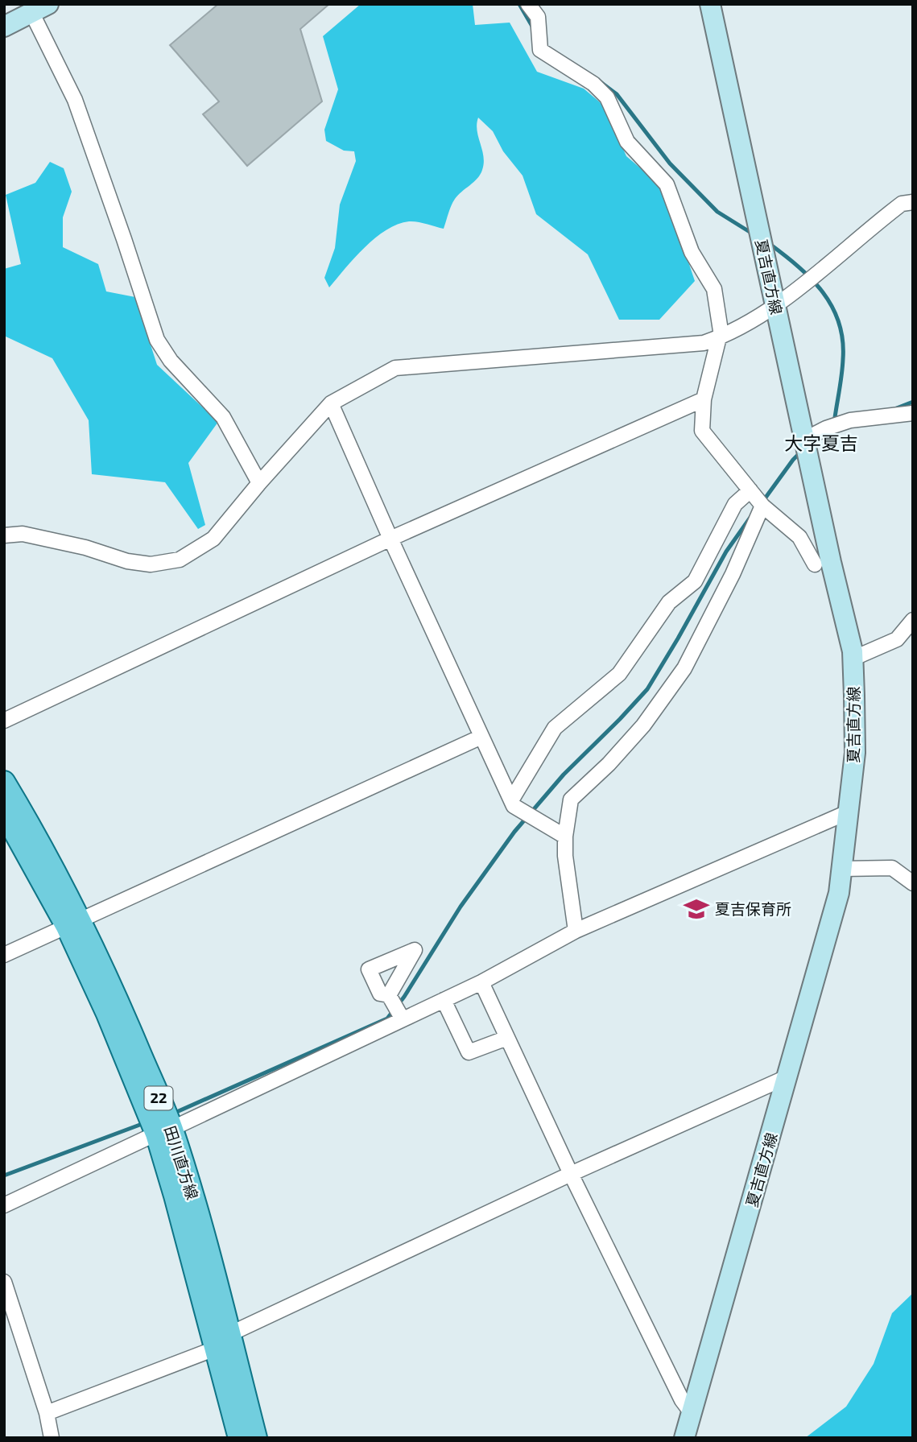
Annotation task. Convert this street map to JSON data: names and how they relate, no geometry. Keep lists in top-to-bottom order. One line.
{"streets":{"main road":["夏吉直方線","22","田川直方線"]},"districts":["大字夏吉"],"places":{"school or university":["夏吉保育所"]}}
